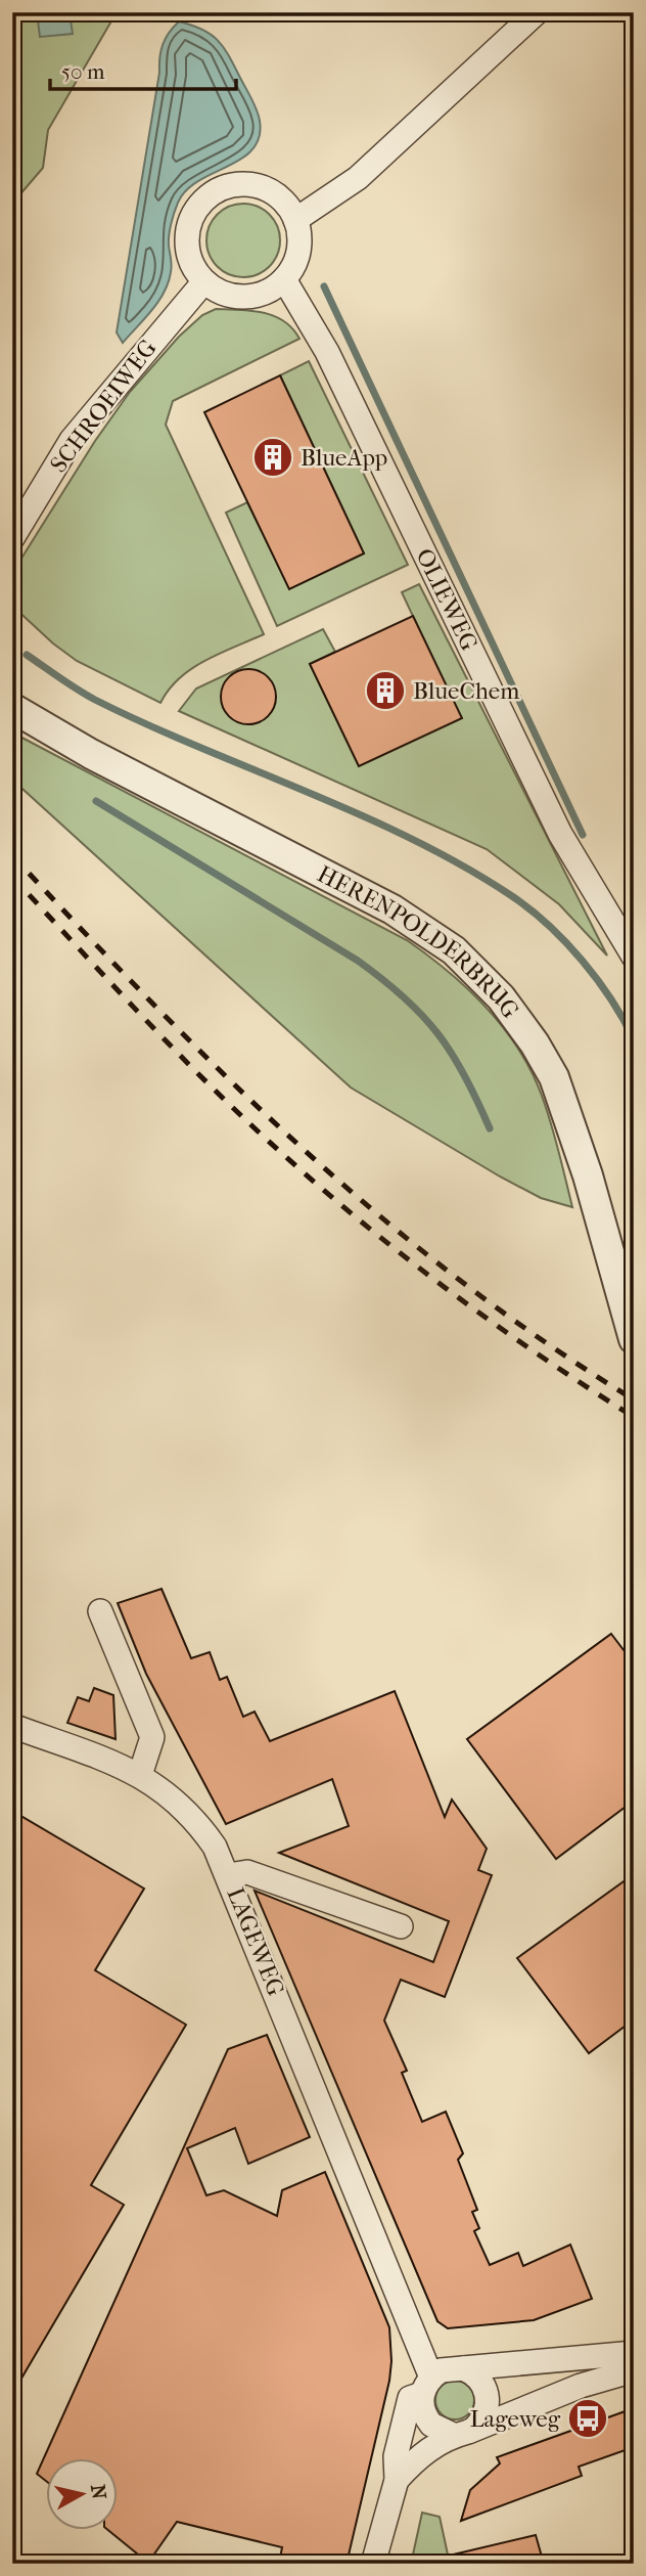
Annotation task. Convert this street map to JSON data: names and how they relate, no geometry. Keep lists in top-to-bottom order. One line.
{"streets":{"street":["SCHROEIWEG","OLIEWEG","HERENPOLDERBRUG","LAGEWEG"]},"crossings":[["SCHROEIWEG","OLIEWEG"]],"places":{"building":["BlueApp","BlueChem"],"bus stop":["Lageweg"]},"scale_bar":"50 m","north":"right"}
